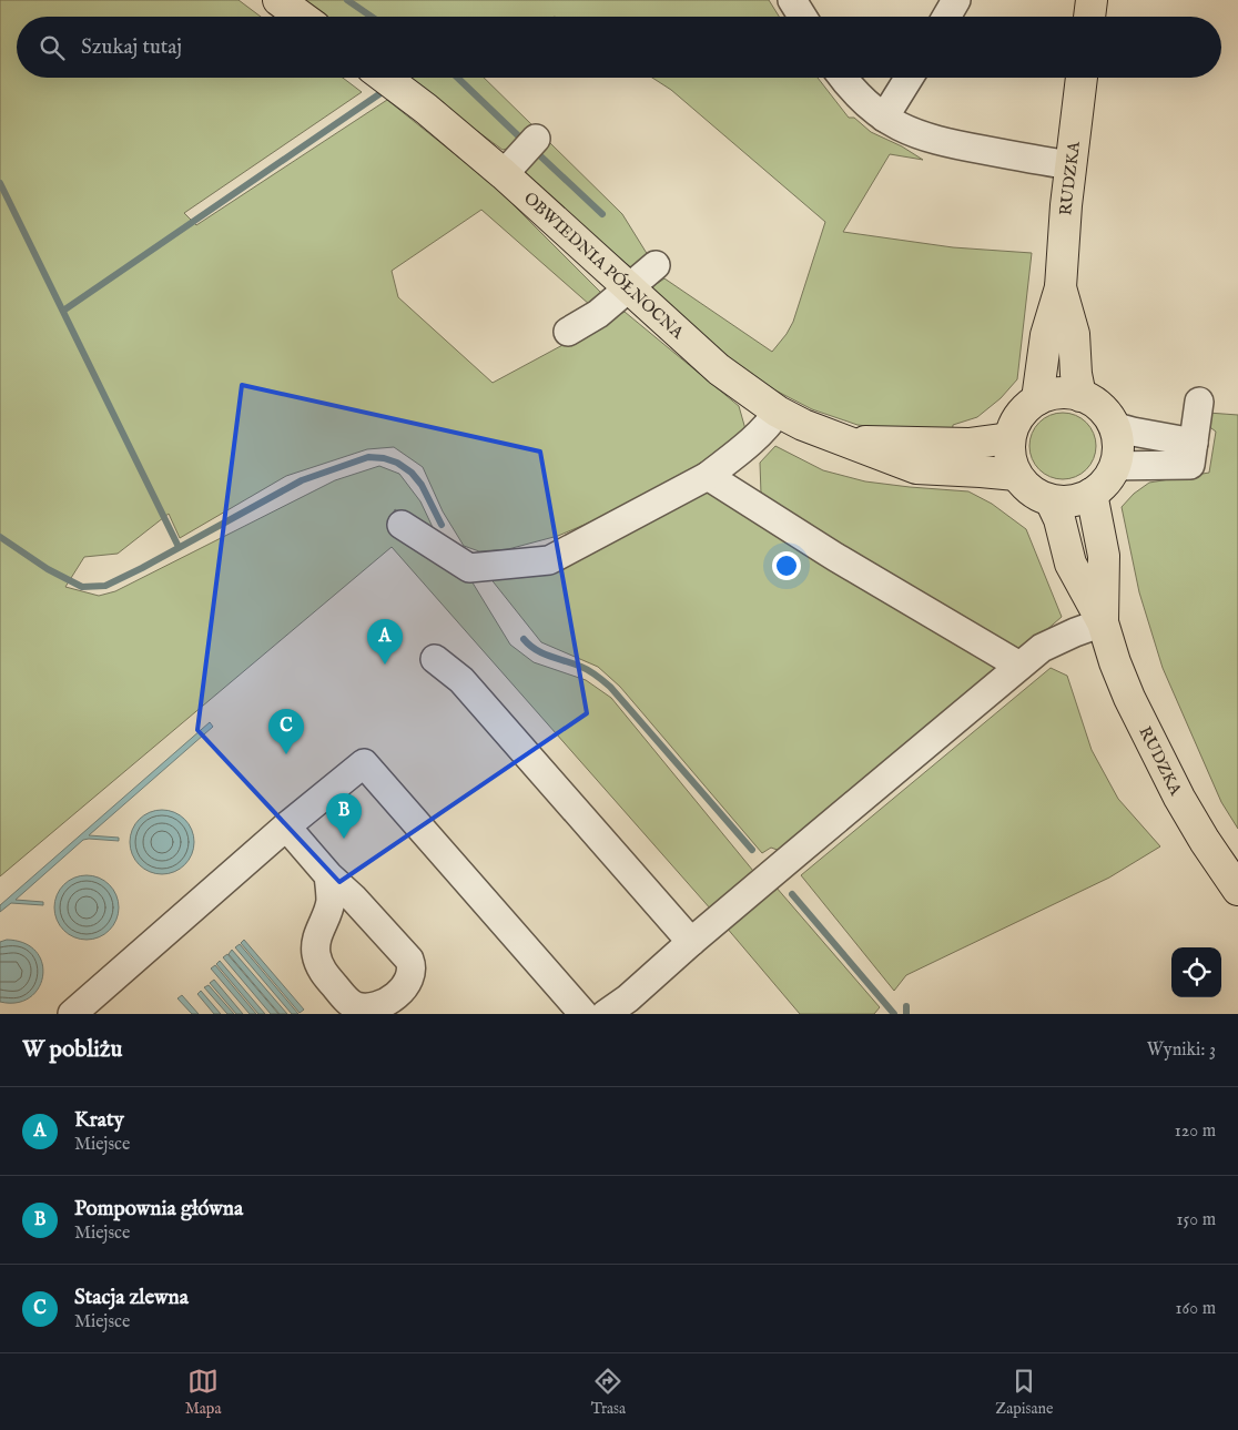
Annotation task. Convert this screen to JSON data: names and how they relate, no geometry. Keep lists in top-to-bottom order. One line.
{"streets":{"main road":["RUDZKA","OBWIEDNIA PÓŁNOCNA"]},"crossings":[["RUDZKA","OBWIEDNIA PÓŁNOCNA"]],"page":{"search":"Szukaj tutaj","pins":["A","C","B"],"heading":["W pobliżu","Wyniki: 3"],"list":[{"mark":"A","name":"Kraty","note":"Miejsce","value":"120 m"},{"mark":"B","name":"Pompownia główna","note":"Miejsce","value":"150 m"},{"mark":"C","name":"Stacja zlewna","note":"Miejsce","value":"160 m"}],"nav":["Mapa","Trasa","Zapisane"]}}
